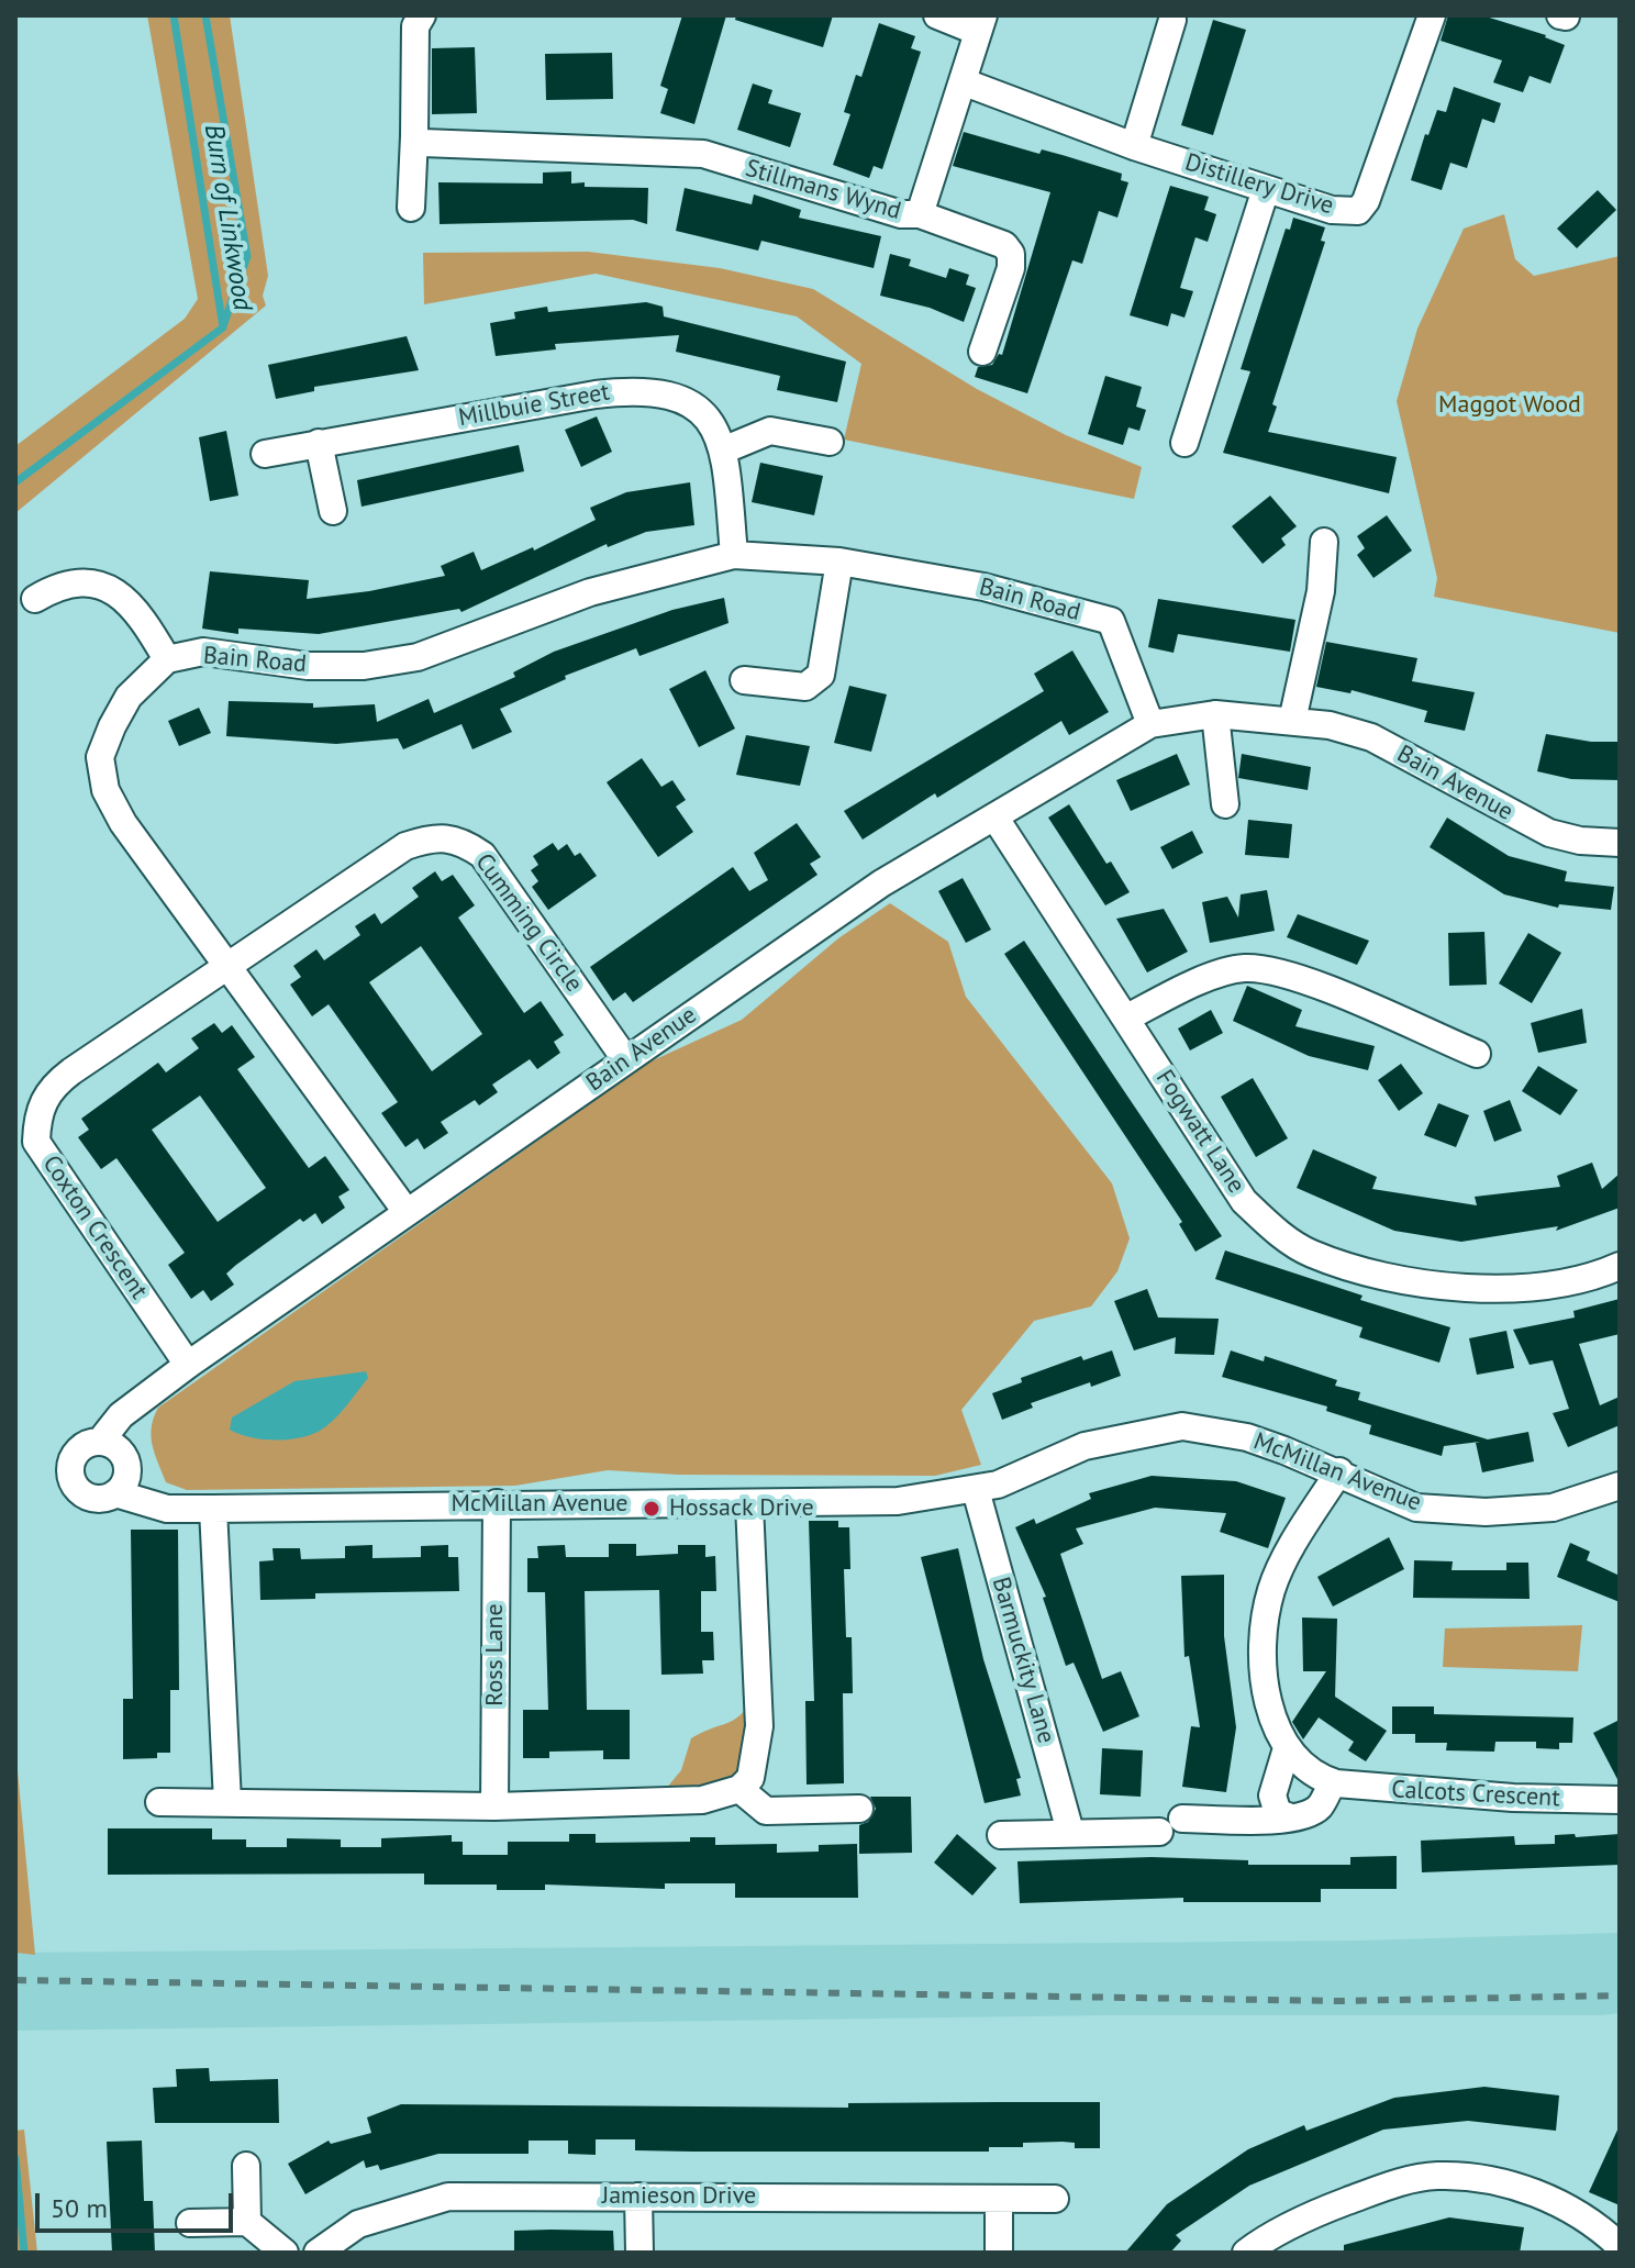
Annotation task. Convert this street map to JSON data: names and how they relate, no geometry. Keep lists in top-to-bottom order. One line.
{"streets":{"street":["Distillery Drive","Stillmans Wynd","Millbuie Street","Bain Road","Bain Avenue","Cumming Circle","Fogwatt Lane","Coxton Crescent","McMillan Avenue","Ross Lane","Barmuckity Lane","Calcots Crescent","Jamieson Drive"]},"crossings":[["Distillery Drive","Stillmans Wynd"],["Millbuie Street","Bain Road"],["Bain Road","Bain Avenue"],["Bain Road","Cumming Circle"],["Bain Road","Coxton Crescent"],["Bain Avenue","Cumming Circle"],["Bain Avenue","Fogwatt Lane"],["Bain Avenue","Coxton Crescent"],["Bain Avenue","McMillan Avenue"],["Cumming Circle","Coxton Crescent"],["McMillan Avenue","Ross Lane"],["McMillan Avenue","Barmuckity Lane"],["McMillan Avenue","Calcots Crescent"]],"water":["Burn of Linkwood"],"parks":["Maggot Wood"],"places":["Hossack Drive"],"scale_bar":"50 m"}
